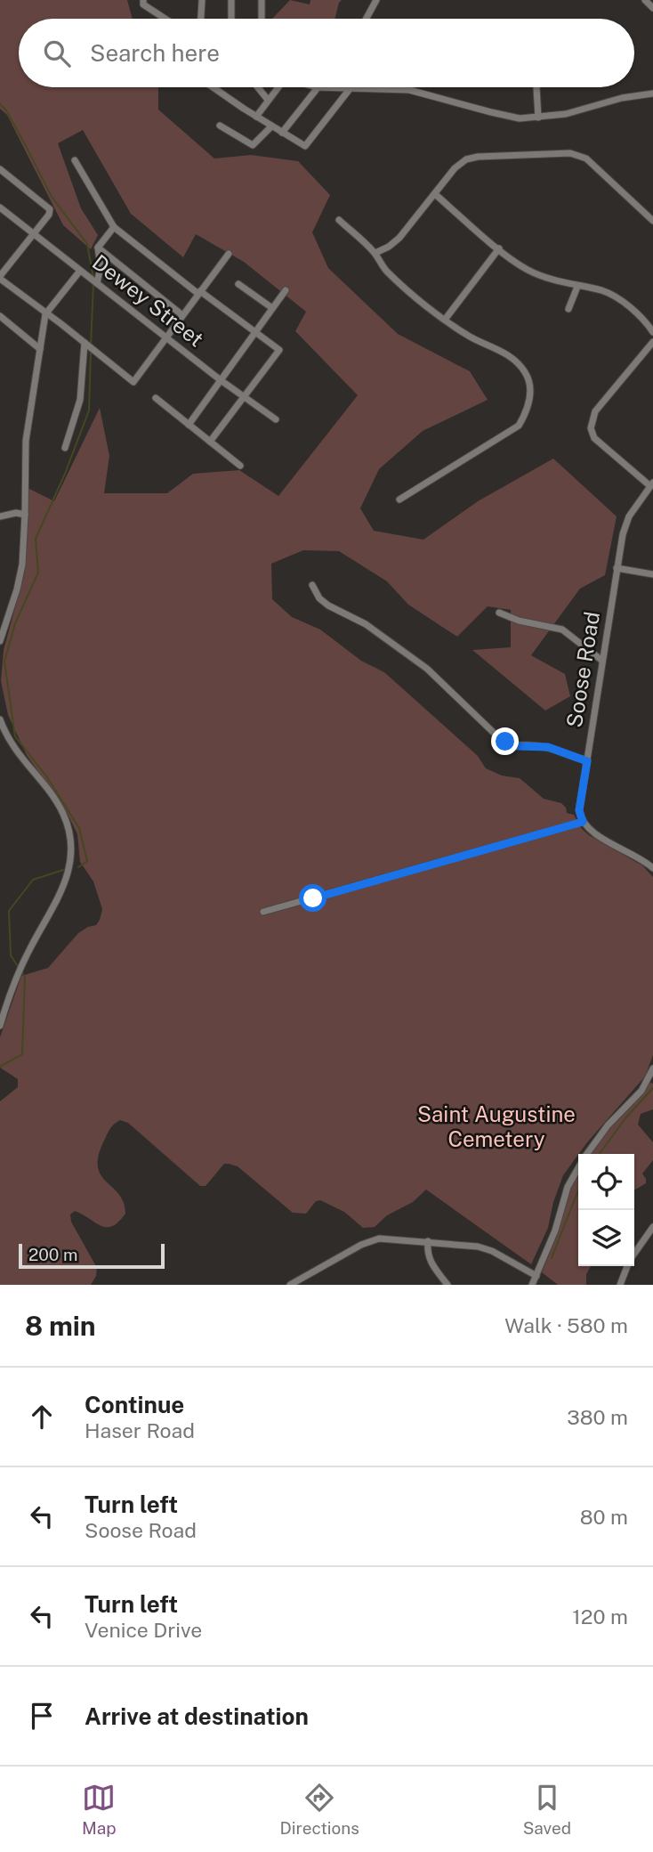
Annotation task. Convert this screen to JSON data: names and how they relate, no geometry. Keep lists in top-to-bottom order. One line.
{"streets":{"street":["Dewey Street","Soose Road"]},"parks":["Saint Augustine Cemetery"],"scale_bar":"200 m","page":{"search":"Search here","scale":"200 m","heading":["8 min","Walk · 580 m"],"list":[["Continue","Haser Road","380 m"],["Turn left","Soose Road","80 m"],["Turn left","Venice Drive","120 m"],"Arrive at destination"],"nav":["Map","Directions","Saved"]}}
